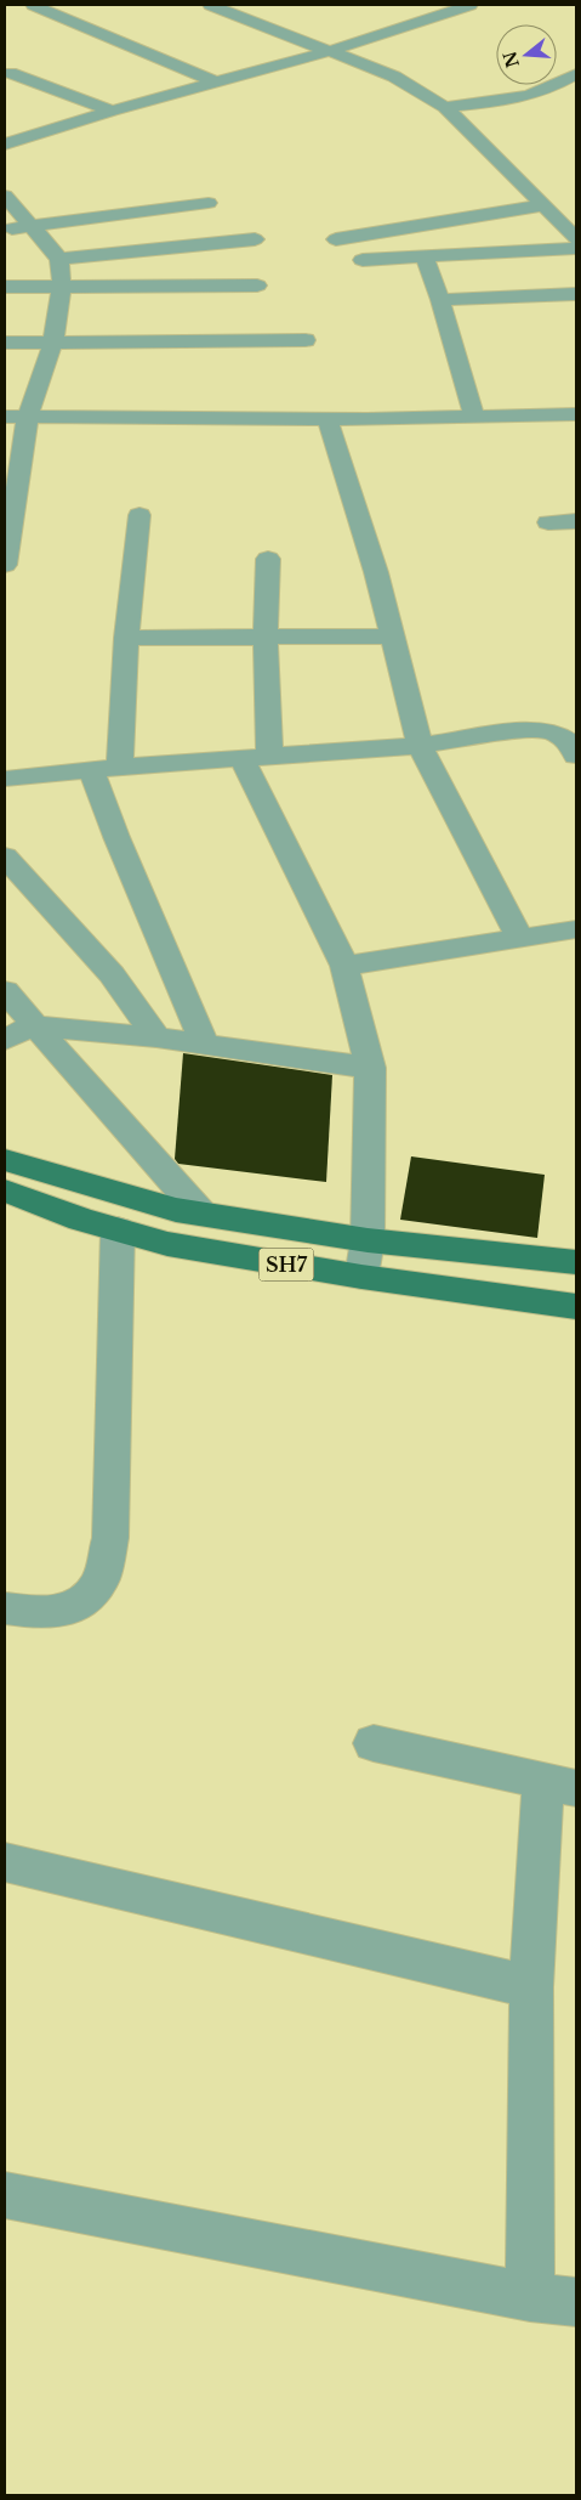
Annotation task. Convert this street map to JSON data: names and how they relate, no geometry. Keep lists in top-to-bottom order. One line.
{"streets":{"main road":["SH7"]},"north":"left"}
